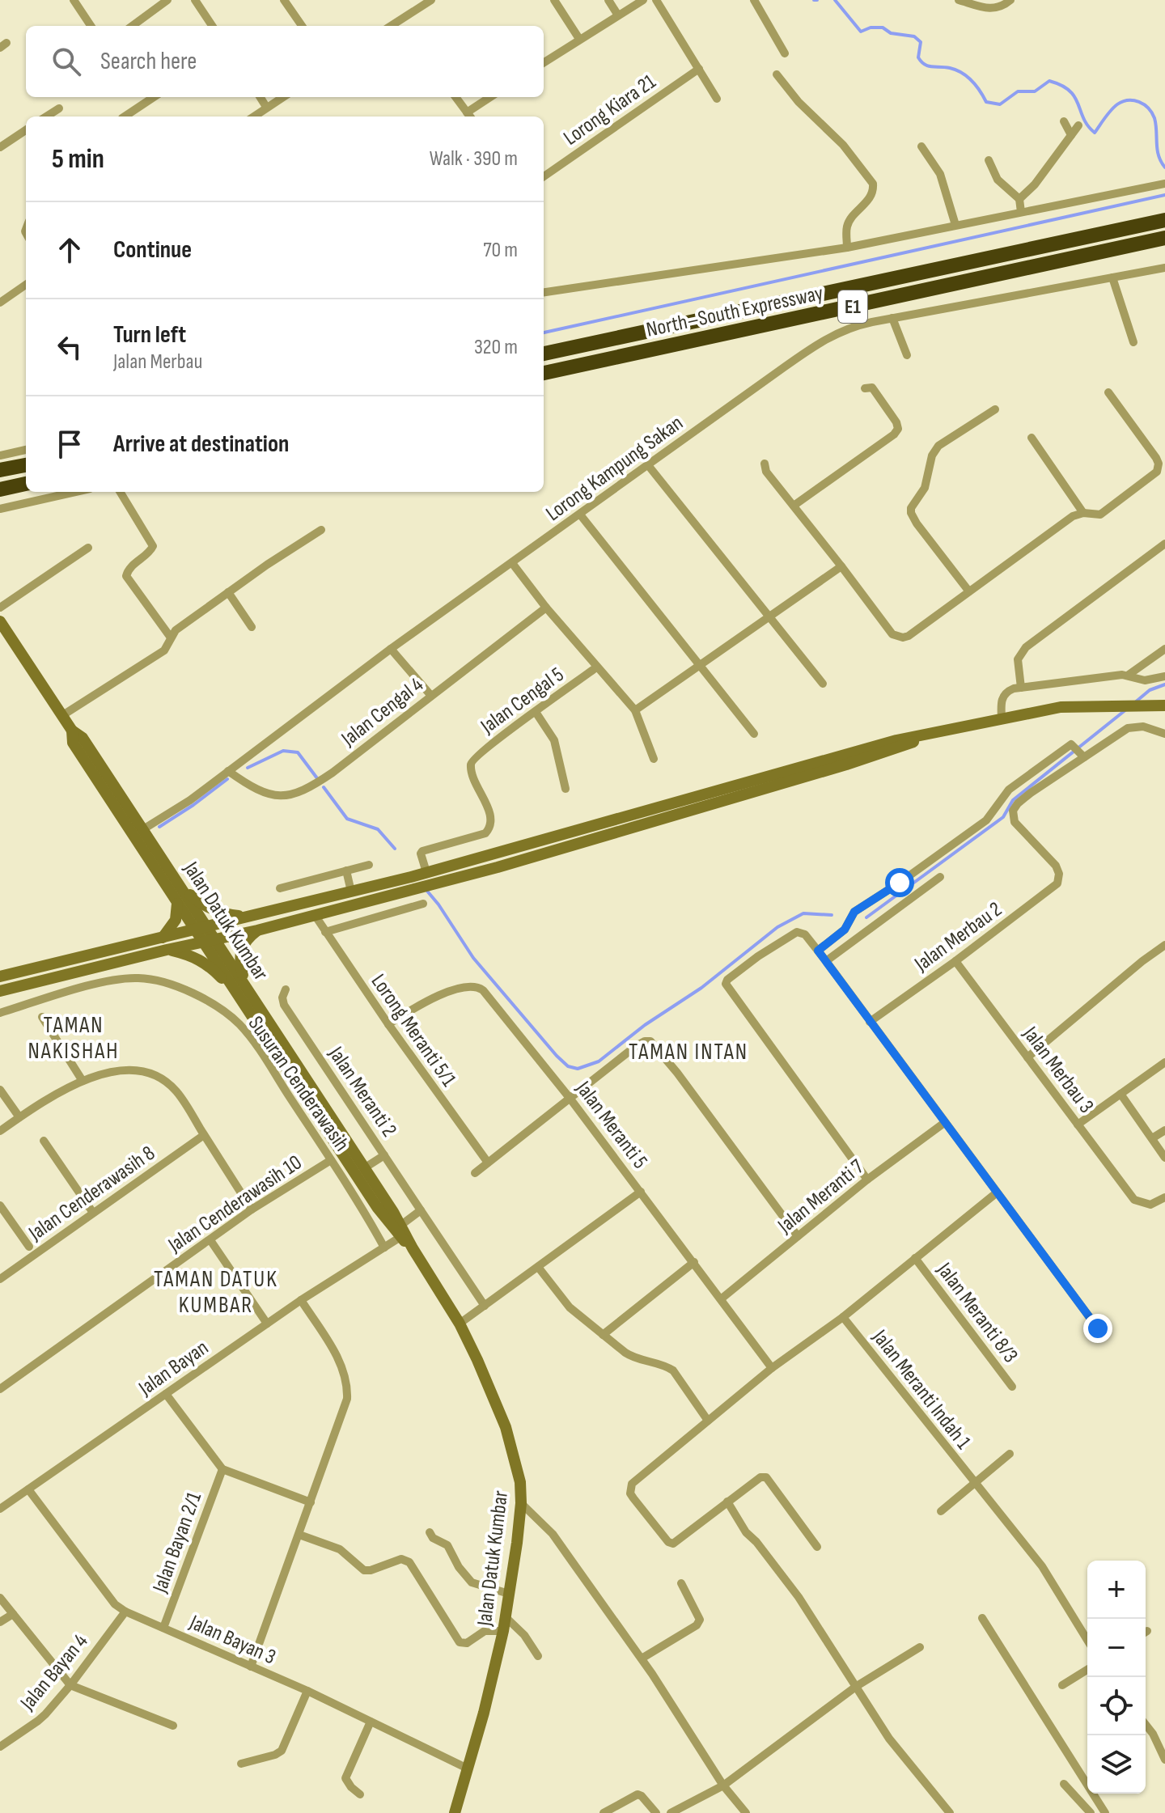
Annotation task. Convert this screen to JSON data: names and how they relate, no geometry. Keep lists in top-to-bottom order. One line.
{"streets":{"highway":["E1","North–South Expressway"],"main road":["Jalan Datuk Kumbar"],"street":["Lorong Kiara 21","Lorong Kampung Sakan","Jalan Cengal 5","Jalan Cengal 4","Jalan Merbau 2","Lorong Meranti 5/1","Jalan Merbau 3","Susuran Cenderawasih","Jalan Meranti 2","Jalan Meranti 5","Jalan Cenderawasih 8","Jalan Meranti 7","Jalan Cenderawasih 10","Jalan Meranti 8/3","Jalan Bayan","Jalan Meranti Indah 1","Jalan Bayan 2/1","Jalan Bayan 3","Jalan Bayan 4"]},"crossings":[["Lorong Kampung Sakan","Jalan Cengal 4"],["Lorong Kampung Sakan","Jalan Datuk Kumbar"],["Jalan Datuk Kumbar","Jalan Bayan"],["Jalan Datuk Kumbar","Jalan Bayan 3"],["Jalan Merbau 2","Jalan Merbau 3"],["Lorong Meranti 5/1","Jalan Meranti 5"],["Susuran Cenderawasih","Jalan Cenderawasih 10"],["Susuran Cenderawasih","Jalan Bayan"],["Jalan Meranti 2","Jalan Bayan"],["Jalan Meranti 5","Jalan Meranti 7"],["Jalan Bayan","Jalan Bayan 3"],["Jalan Bayan 2/1","Jalan Bayan 3"],["Jalan Bayan 3","Jalan Bayan 4"]],"districts":["TAMAN NAKISHAH","TAMAN INTAN","TAMAN DATUK KUMBAR"],"page":{"search":"Search here","heading":["5 min","Walk · 390 m"],"list":[["Continue","70 m"],["Turn left","Jalan Merbau","320 m"],"Arrive at destination"],"map_buttons":["+","−"]}}
